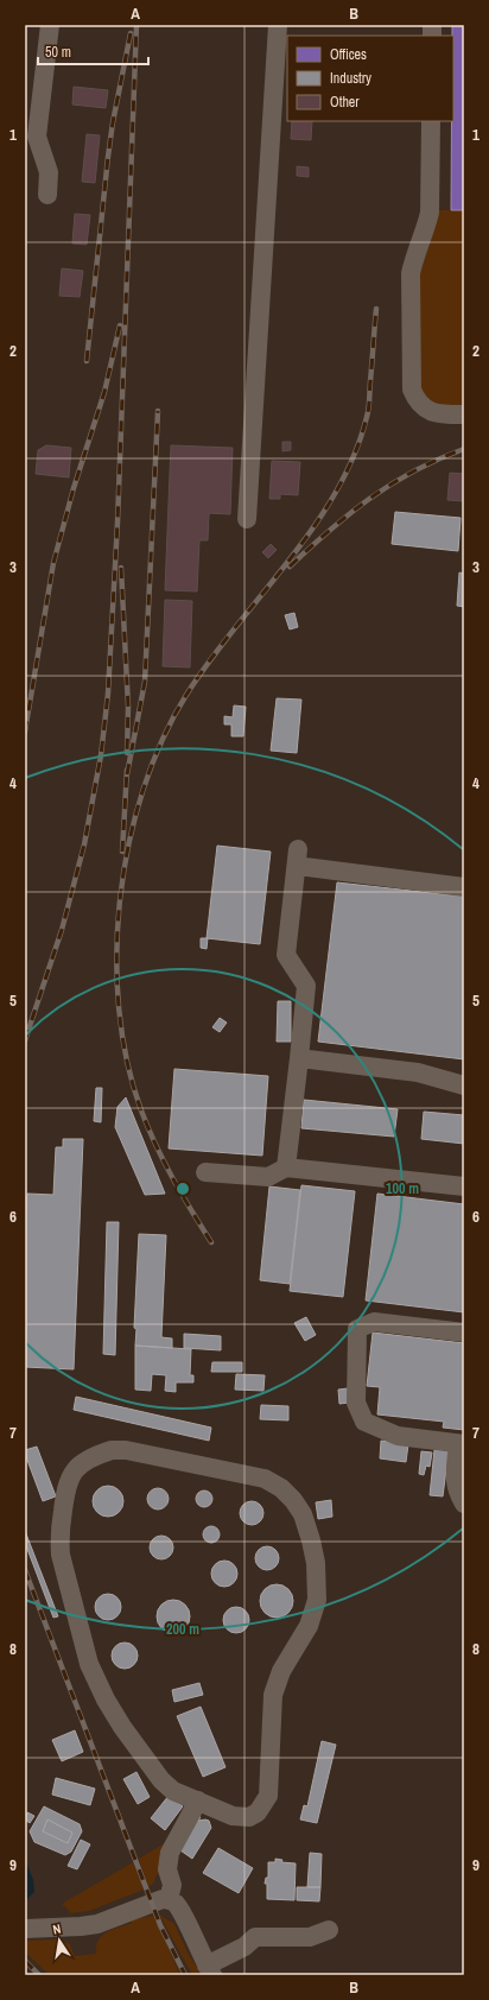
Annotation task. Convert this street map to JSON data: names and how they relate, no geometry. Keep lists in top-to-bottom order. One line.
{"legend":["Offices","Industry","Other"],"scale_bar":"50 m","north":"top","grid":{"columns":["A","B"],"rows":["1","2","3","4","5","6","7","8","9"]},"rings":["100 m","200 m"]}
